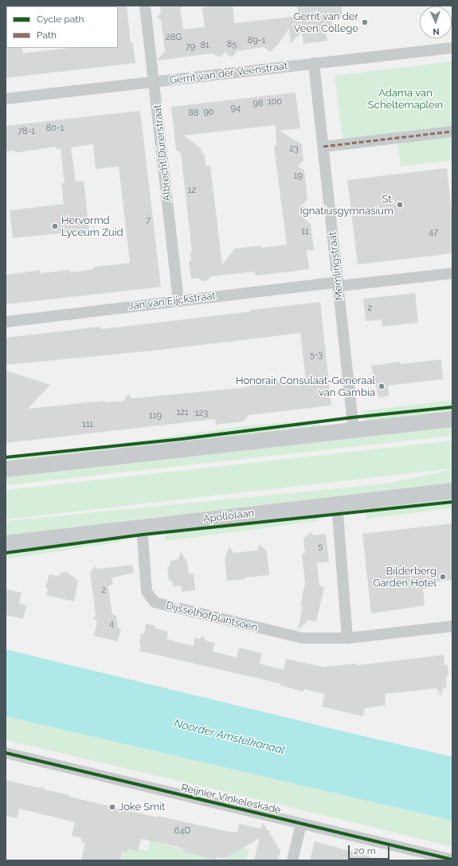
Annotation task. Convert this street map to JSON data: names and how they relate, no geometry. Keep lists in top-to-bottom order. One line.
{"streets":{"street":["Gerrit van der Veenstraat","Albrecht Dürerstraat","Memlingstraat","Jan van Eijckstraat","Apollolaan","Dijsselhofplantsoen","Reijnier Vinkeleskade"]},"crossings":[["Gerrit van der Veenstraat","Albrecht Dürerstraat"],["Gerrit van der Veenstraat","Memlingstraat"],["Albrecht Dürerstraat","Jan van Eijckstraat"],["Memlingstraat","Jan van Eijckstraat"],["Apollolaan","Dijsselhofplantsoen"]],"water":["Noorder Amstelkanaal"],"parks":["Adama van Scheltemaplein"],"places":["Gerrit van der Veen College","St. Ignatiusgymnasium","Hervormd Lyceum Zuid","Honorair Consulaat-Generaal van Gambia","Bilderberg Garden Hotel","Joke Smit"],"house_numbers":["28G","89-1","85","81","79","100","98","94","90","88","80-1","78-1","23","19","12","7","11","47","2","5-3","121","123","119","111","5","2","4","64D"],"legend":["Cycle path","Path"],"scale_bar":"20 m","north":"bottom"}
